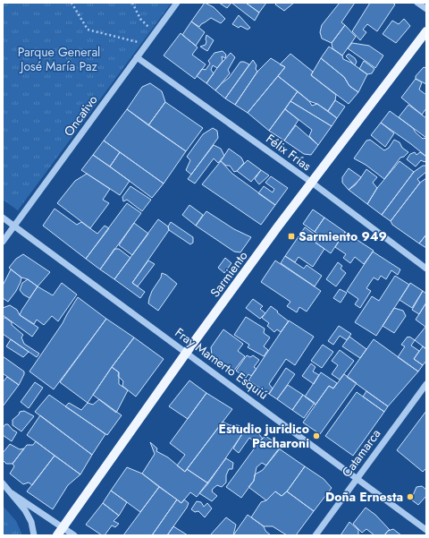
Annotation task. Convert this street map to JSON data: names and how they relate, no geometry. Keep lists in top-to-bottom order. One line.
{"streets":{"main road":["Sarmiento"],"street":["Oncativo","Félix Frías","Fray Mamerto Esquiú","Catamarca"]},"crossings":[["Oncativo","Félix Frías"],["Oncativo","Fray Mamerto Esquiú"],["Félix Frías","Sarmiento"],["Sarmiento","Fray Mamerto Esquiú"],["Fray Mamerto Esquiú","Catamarca"]],"parks":["Parque General José María Paz"],"places":{"transit":["Sarmiento 949"],"other":["Estudio juridico Pacharoni","Doña Ernesta"]}}
